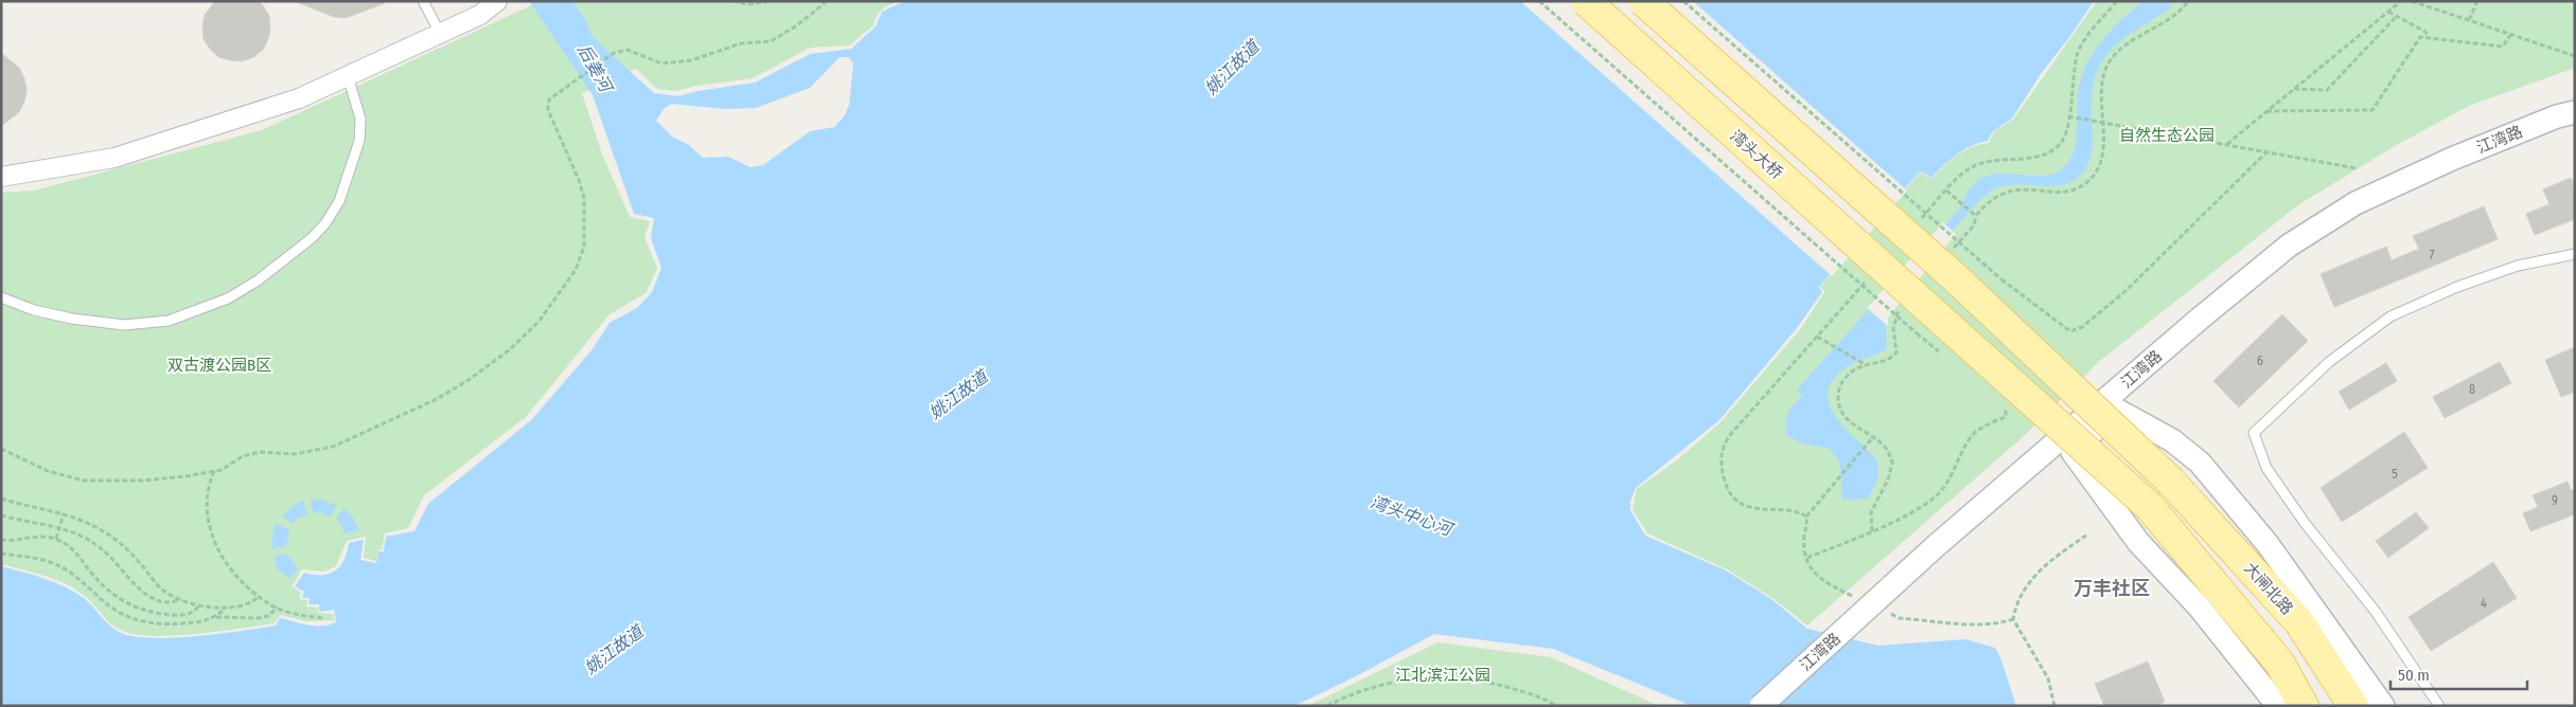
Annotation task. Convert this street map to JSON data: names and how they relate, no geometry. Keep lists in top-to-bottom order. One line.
{"streets":{"main road":["湾头大桥","大闸北路"],"street":["江湾路"]},"districts":["万丰社区"],"water":["后姜河","姚江故道","湾头中心河"],"parks":["自然生态公园","双古渡公园B区","江北滨江公园"],"house_numbers":["7","6","8","5","9","4"],"scale_bar":"50 m"}
